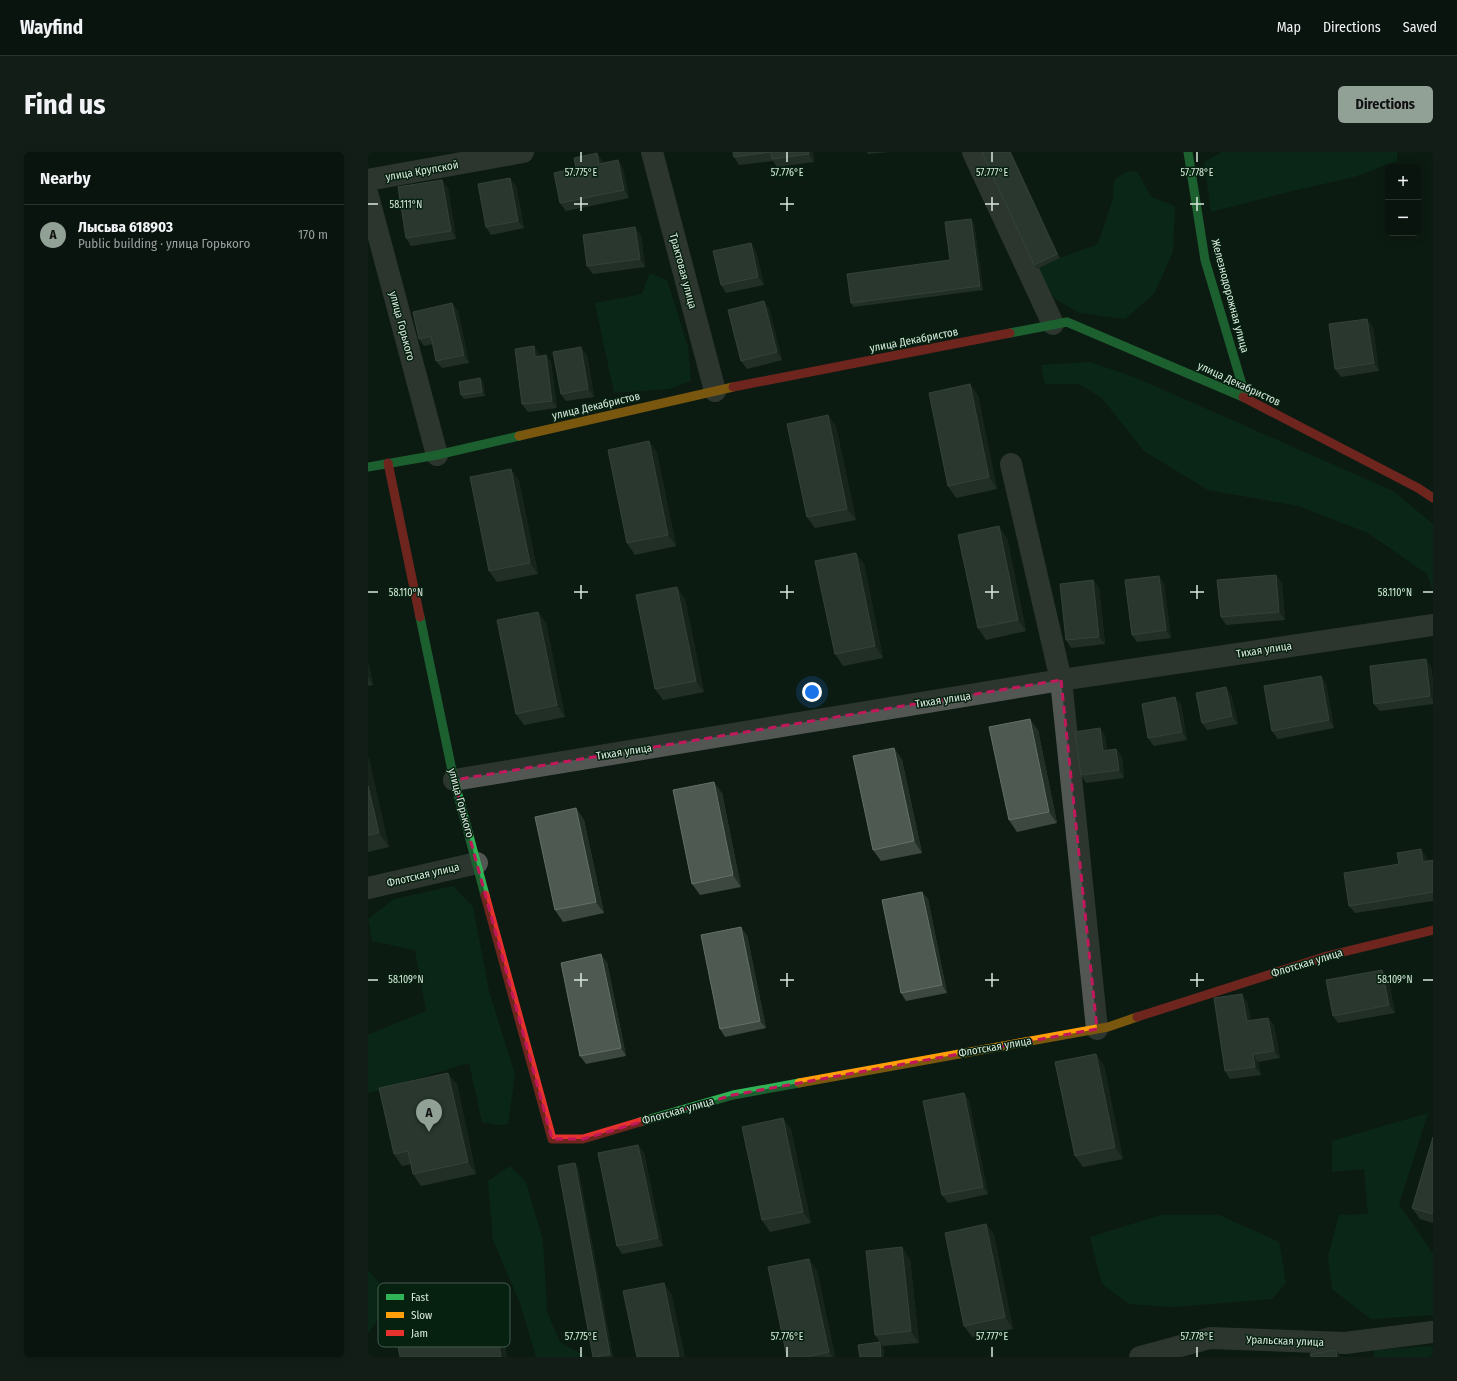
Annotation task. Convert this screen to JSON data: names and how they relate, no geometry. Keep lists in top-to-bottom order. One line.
{"streets":{"street":["улица Крупской","Трактовая улица","Железнодорожная улица","улица Горького","улица Декабристов","Тихая улица","Флотская улица","Уральская улица"]},"crossings":[["Трактовая улица","улица Декабристов"],["Железнодорожная улица","улица Декабристов"],["улица Горького","улица Декабристов"],["улица Горького","Тихая улица"],["улица Горького","Флотская улица"]],"legend":["Fast","Slow","Jam"],"page":{"header":"Wayfind","nav":["Map","Directions","Saved"],"buttons":"Directions","title":"Find us","heading":"Nearby","map_buttons":["+","−"],"list":[{"mark":"A","name":"Лысьва 618903","note":"Public building · улица Горького","value":"170 m"}],"pins":"A"},"coordinates":["57.775°E","57.776°E","57.777°E","57.778°E","58.111°N","58.110°N","58.109°N"]}
